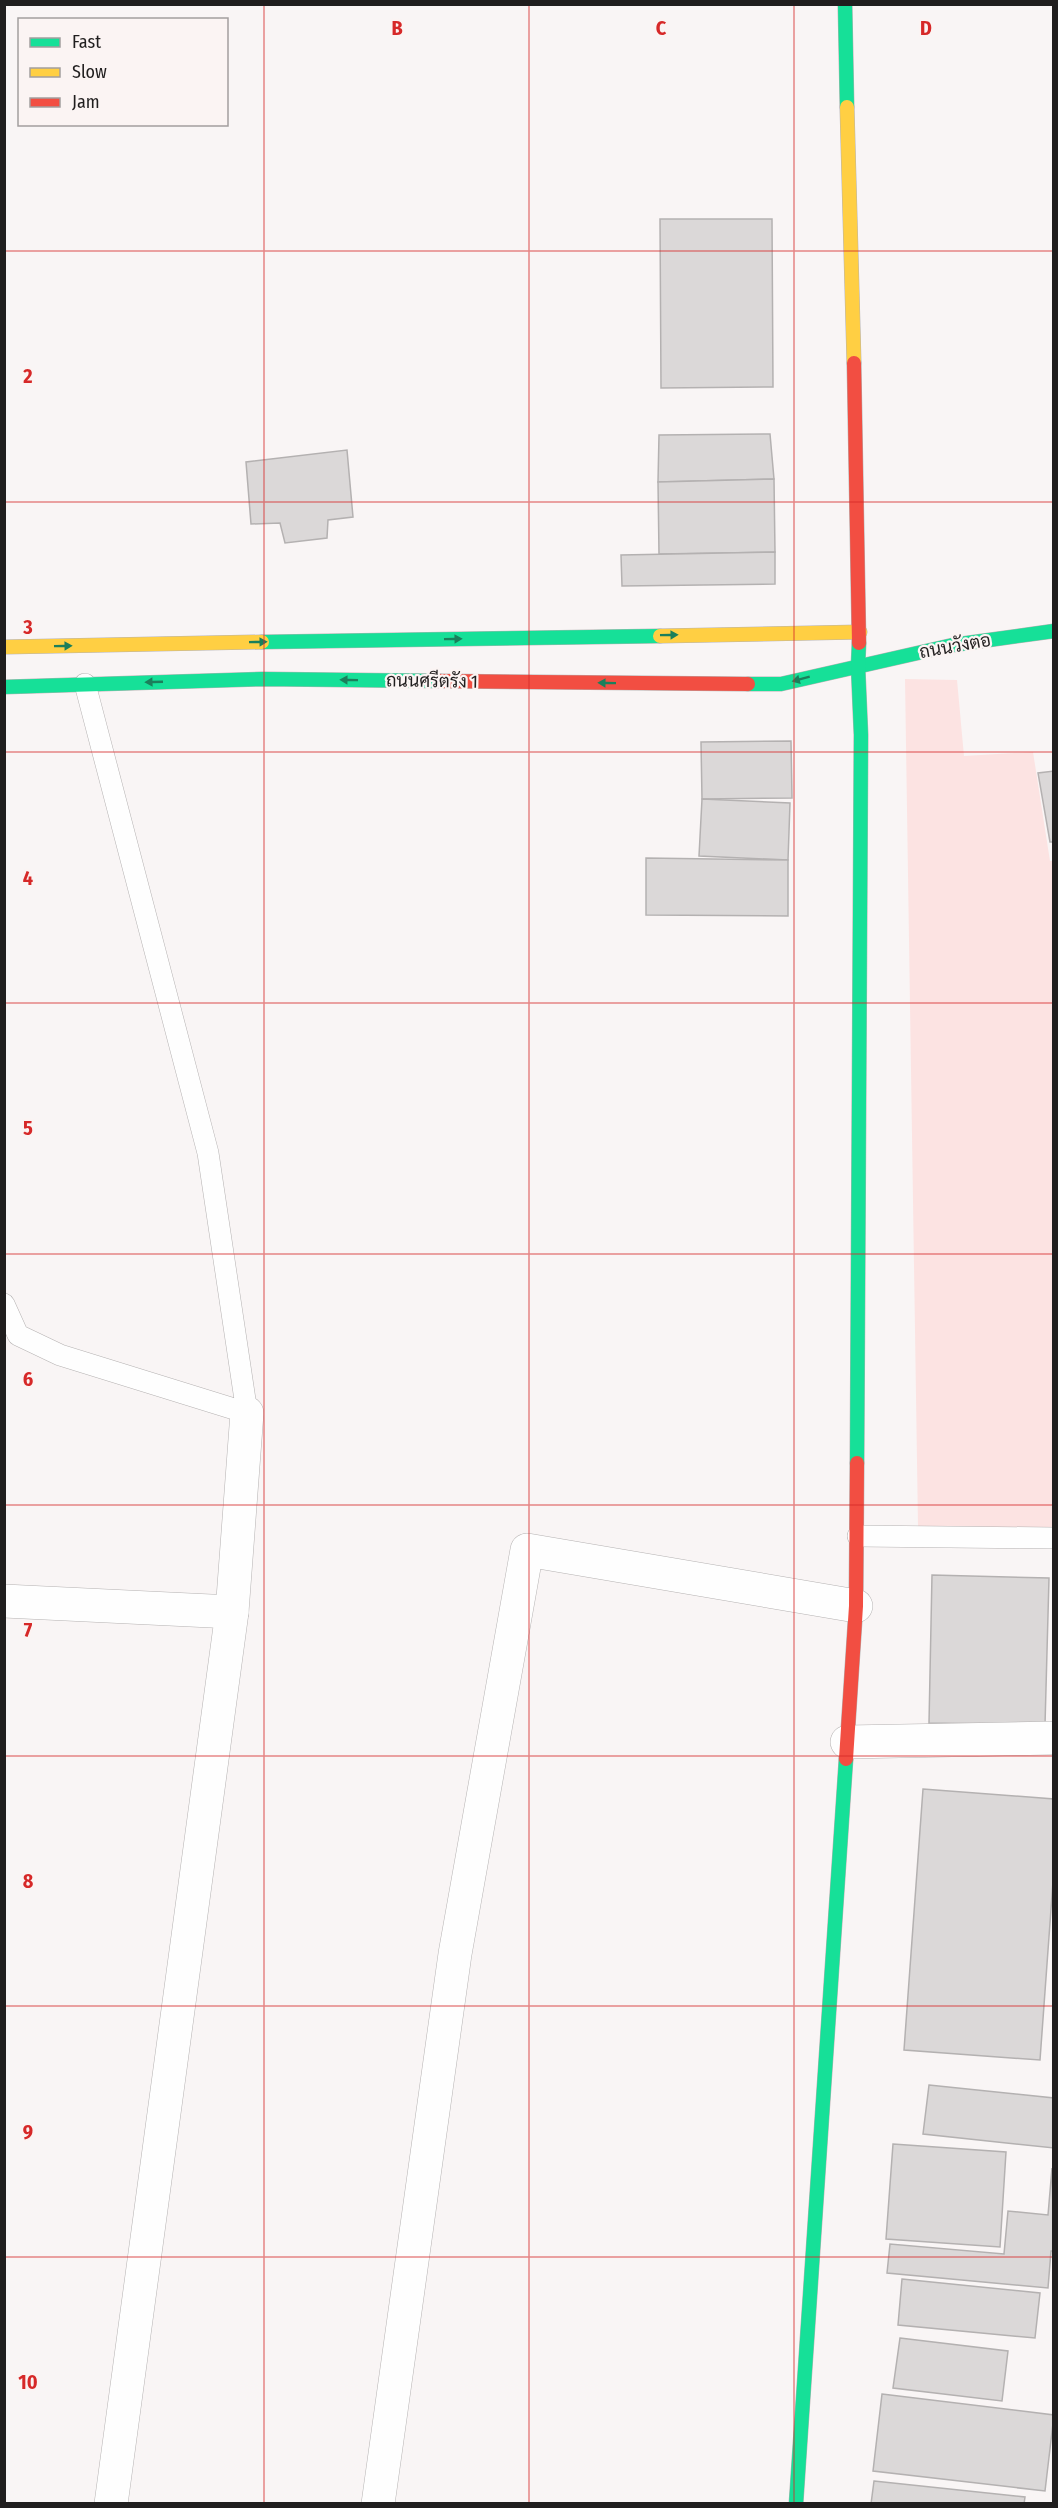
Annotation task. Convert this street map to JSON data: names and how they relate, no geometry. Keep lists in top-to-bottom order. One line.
{"streets":{"street":["ถนนวังตอ","ถนนศรีตรัง 1"]},"crossings":[["ถนนวังตอ","ถนนศรีตรัง 1"]],"legend":["Fast","Slow","Jam"],"grid":{"columns":["B","C","D"],"rows":["2","3","4","5","6","7","8","9","10"]}}
